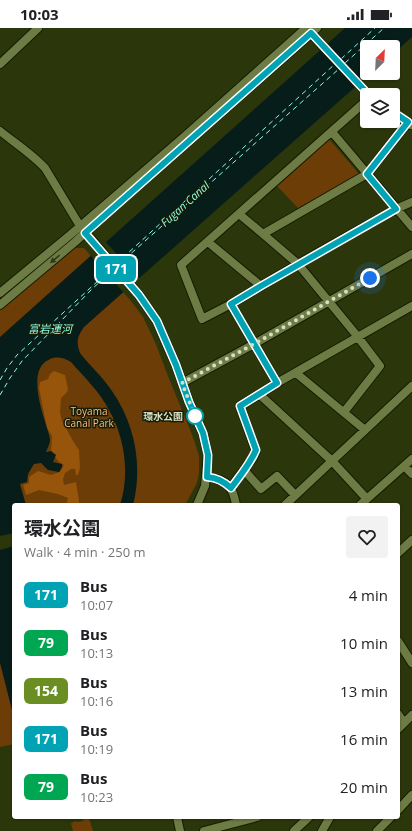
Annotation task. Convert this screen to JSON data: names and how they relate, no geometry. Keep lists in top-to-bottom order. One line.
{"water":["Fugan Canal","富岩運河"],"parks":["Toyama Canal Park"],"places":["環水公園"],"lines":["bus line 171"],"north":"top right","page":{"status":"10:03","on_map":"171","heading":["環水公園","Walk · 4 min · 250 m"],"list":[{"mark":"171","name":"Bus","note":"10:07","value":"4 min"},{"mark":"79","name":"Bus","note":"10:13","value":"10 min"},{"mark":"154","name":"Bus","note":"10:16","value":"13 min"},{"mark":"171","name":"Bus","note":"10:19","value":"16 min"},{"mark":"79","name":"Bus","note":"10:23","value":"20 min"}]}}
